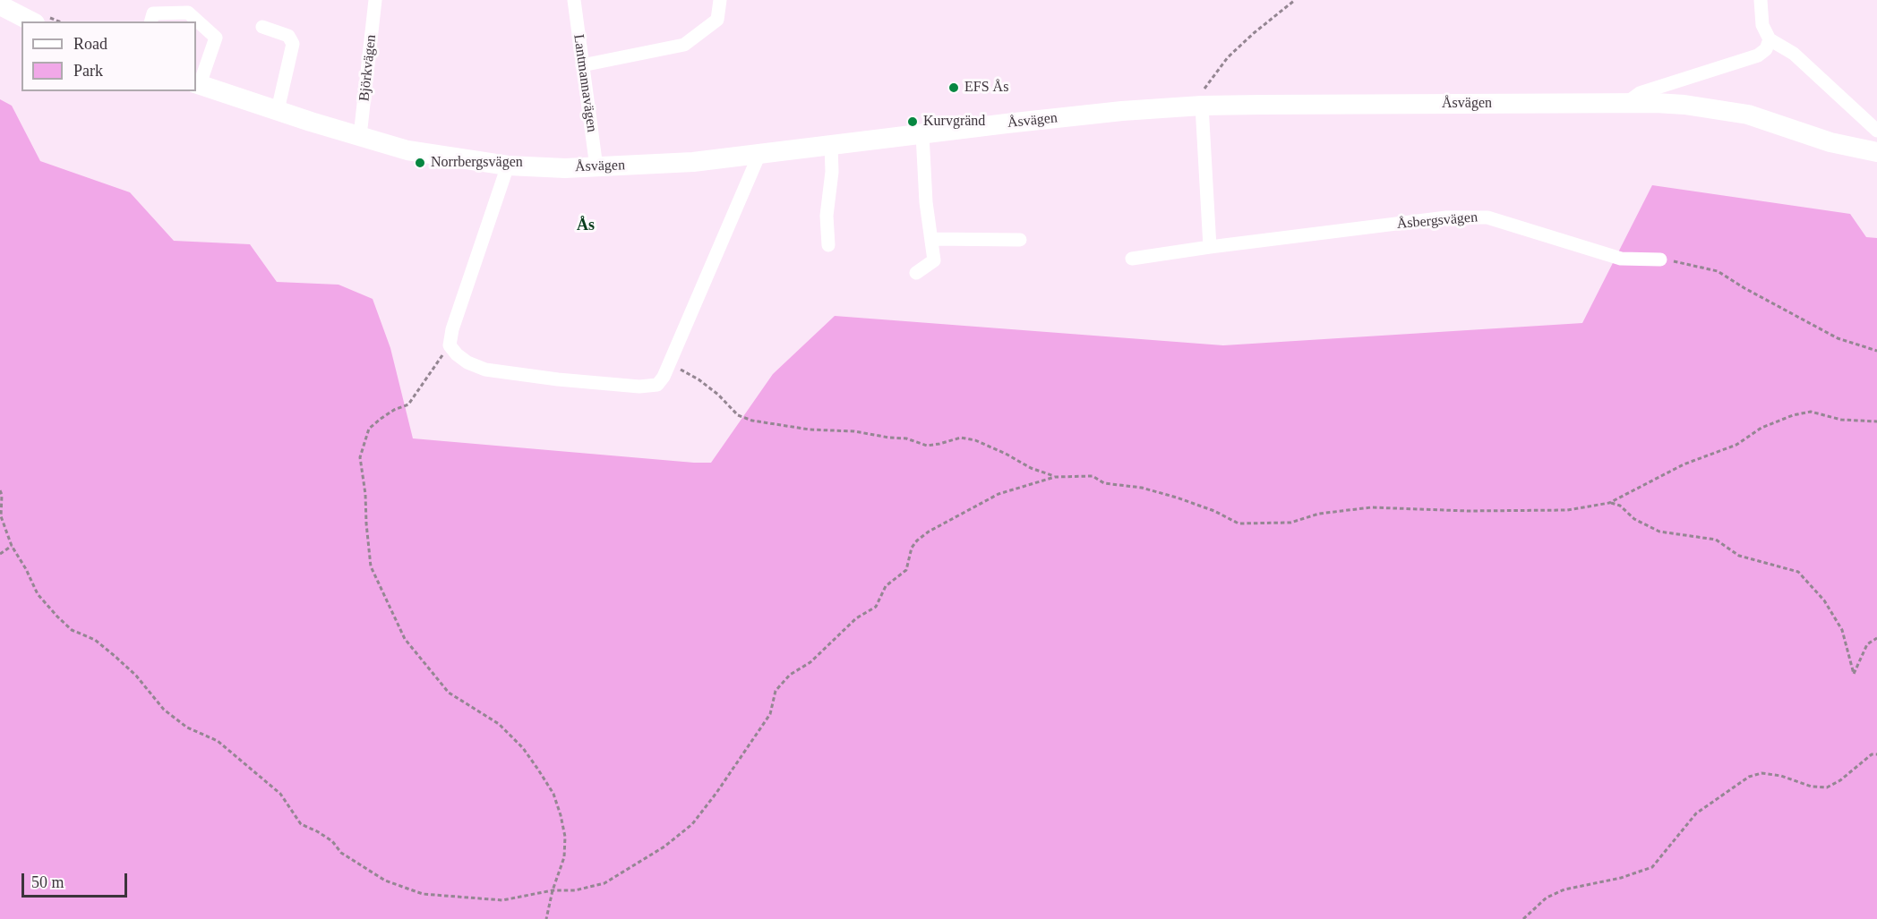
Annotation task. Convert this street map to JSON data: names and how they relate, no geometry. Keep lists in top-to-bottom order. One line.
{"streets":{"street":["Björkvägen","Lantmannavägen","Åsvägen","Åsbergsvägen"]},"crossings":[["Björkvägen","Åsvägen"],["Lantmannavägen","Åsvägen"]],"districts":["Ås"],"places":["EFS Ås","Kurvgränd","Norrbergsvägen"],"legend":["Road","Park"],"scale_bar":"50 m"}
